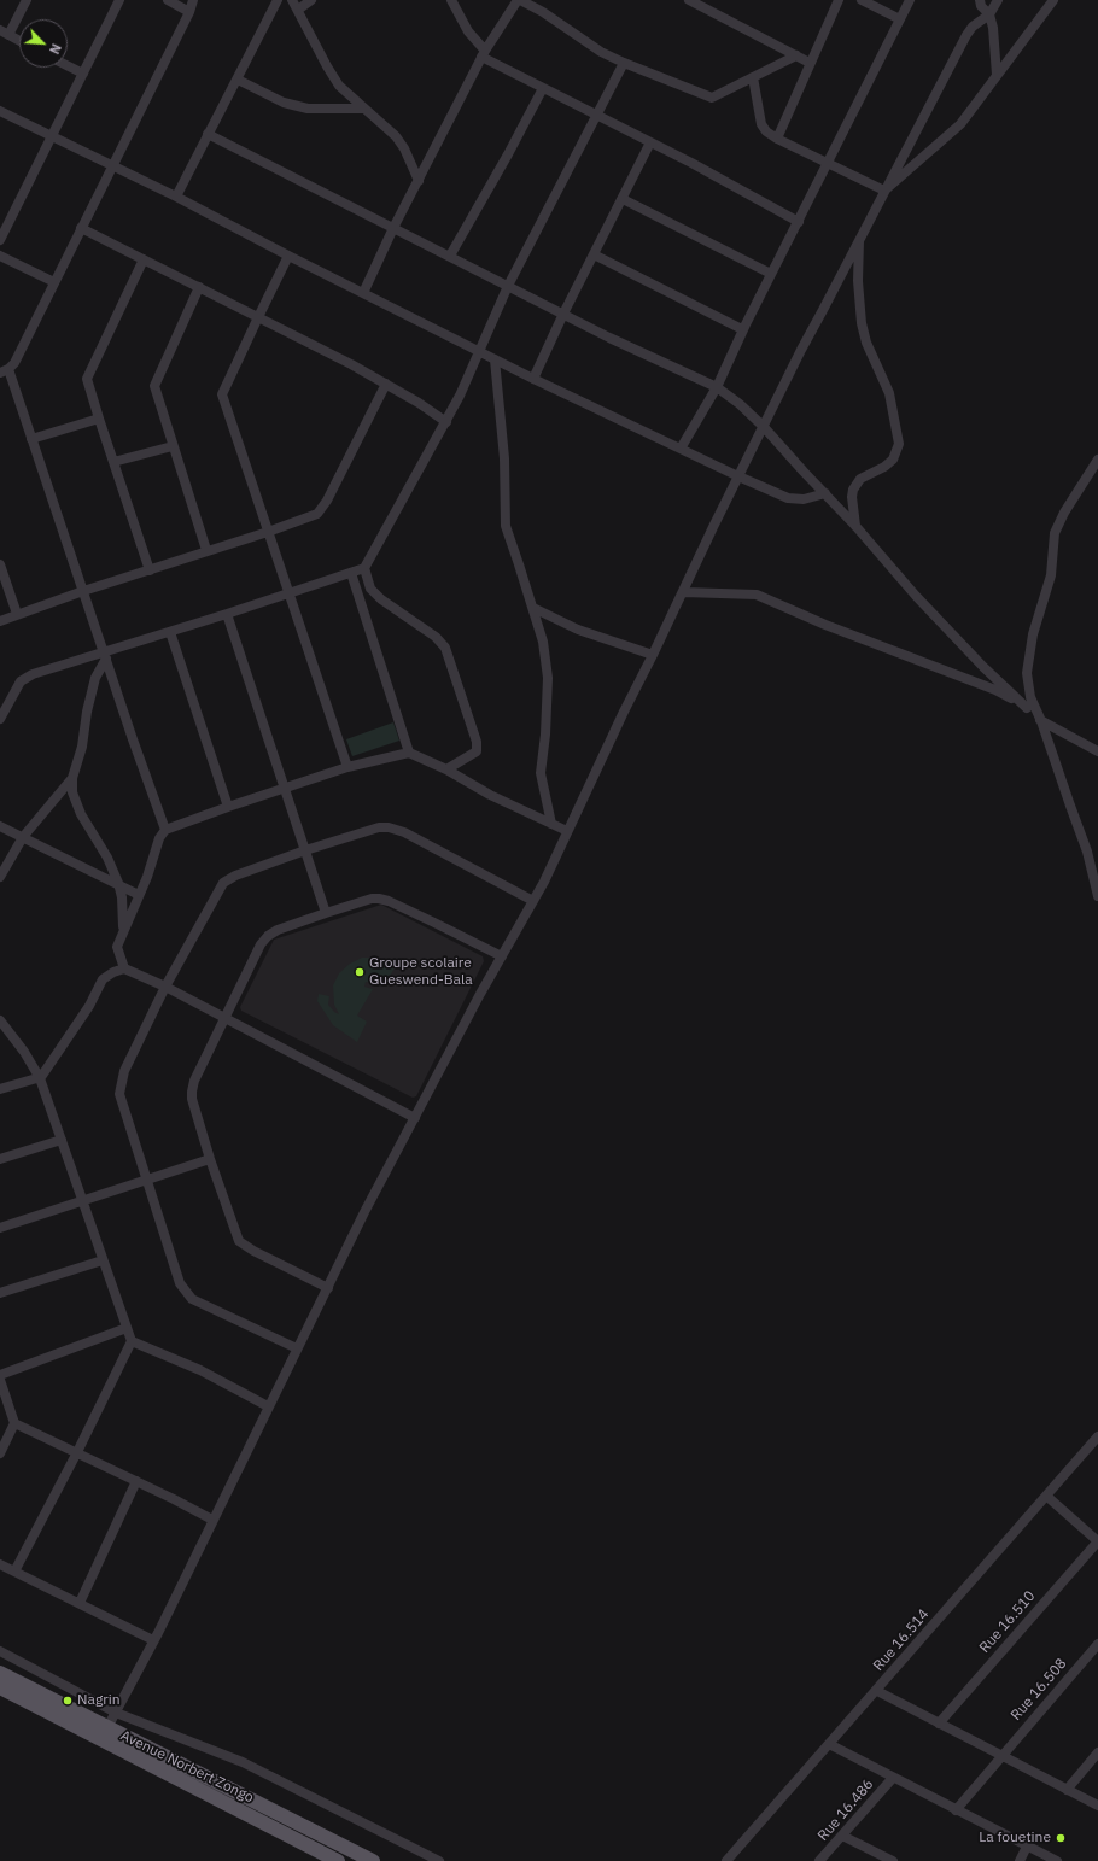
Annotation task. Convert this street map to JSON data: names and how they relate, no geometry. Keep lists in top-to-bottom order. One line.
{"streets":{"main road":["Avenue Norbert Zongo"],"street":["Rue 16.510","Rue 16.514","Rue 16.508","Rue 16.486"]},"places":["Groupe scolaire Gueswend-Bala","Nagrin","La fouetine"],"north":"bottom right"}
